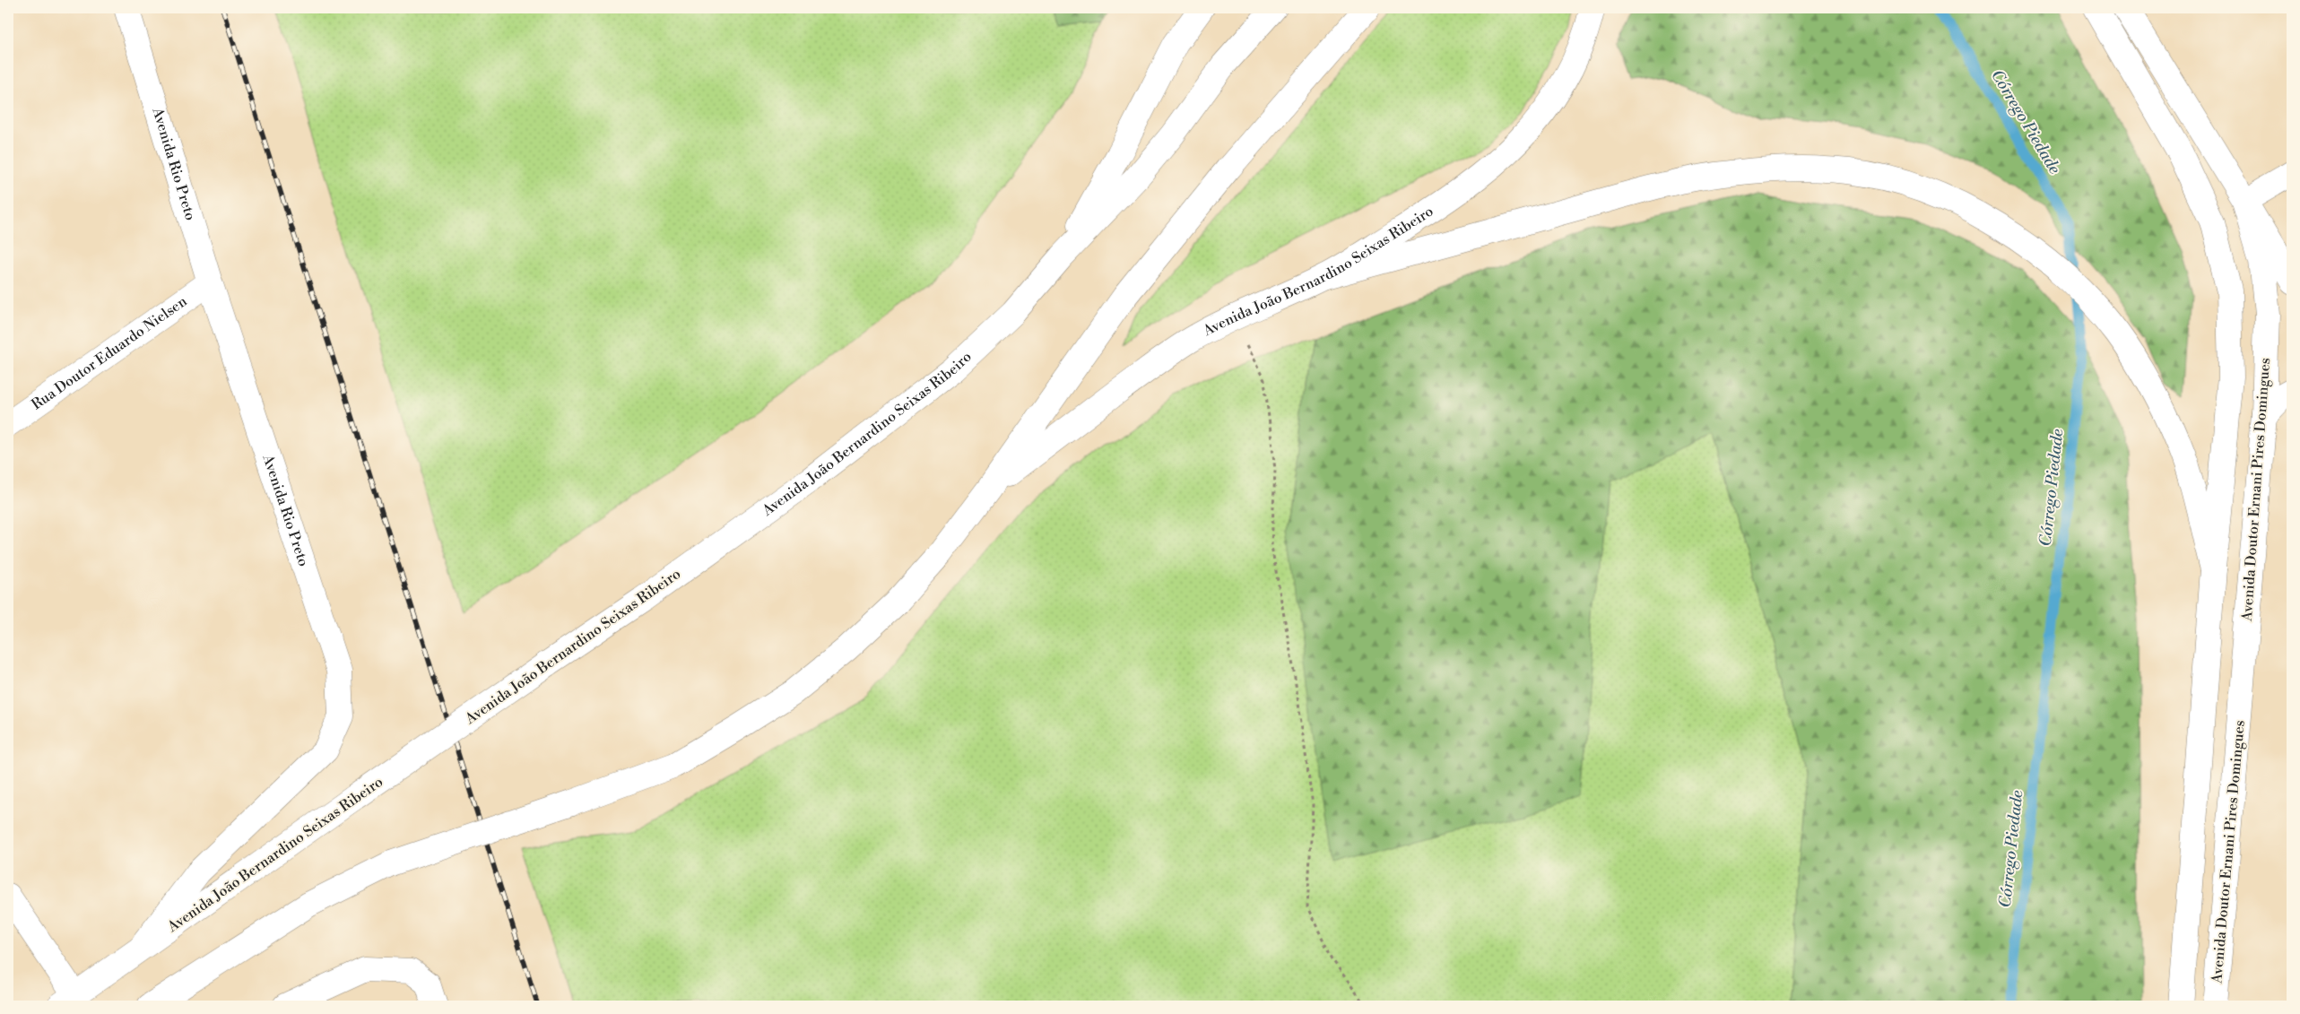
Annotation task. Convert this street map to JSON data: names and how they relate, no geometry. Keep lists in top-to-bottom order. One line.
{"streets":{"main road":["Avenida Rio Preto","Avenida João Bernardino Seixas Ribeiro","Rua Doutor Eduardo Nielsen","Avenida Doutor Ernani Pires Domingues"]},"crossings":[["Avenida Rio Preto","Avenida João Bernardino Seixas Ribeiro"],["Avenida Rio Preto","Rua Doutor Eduardo Nielsen"]],"water":["Córrego Piedade"]}
